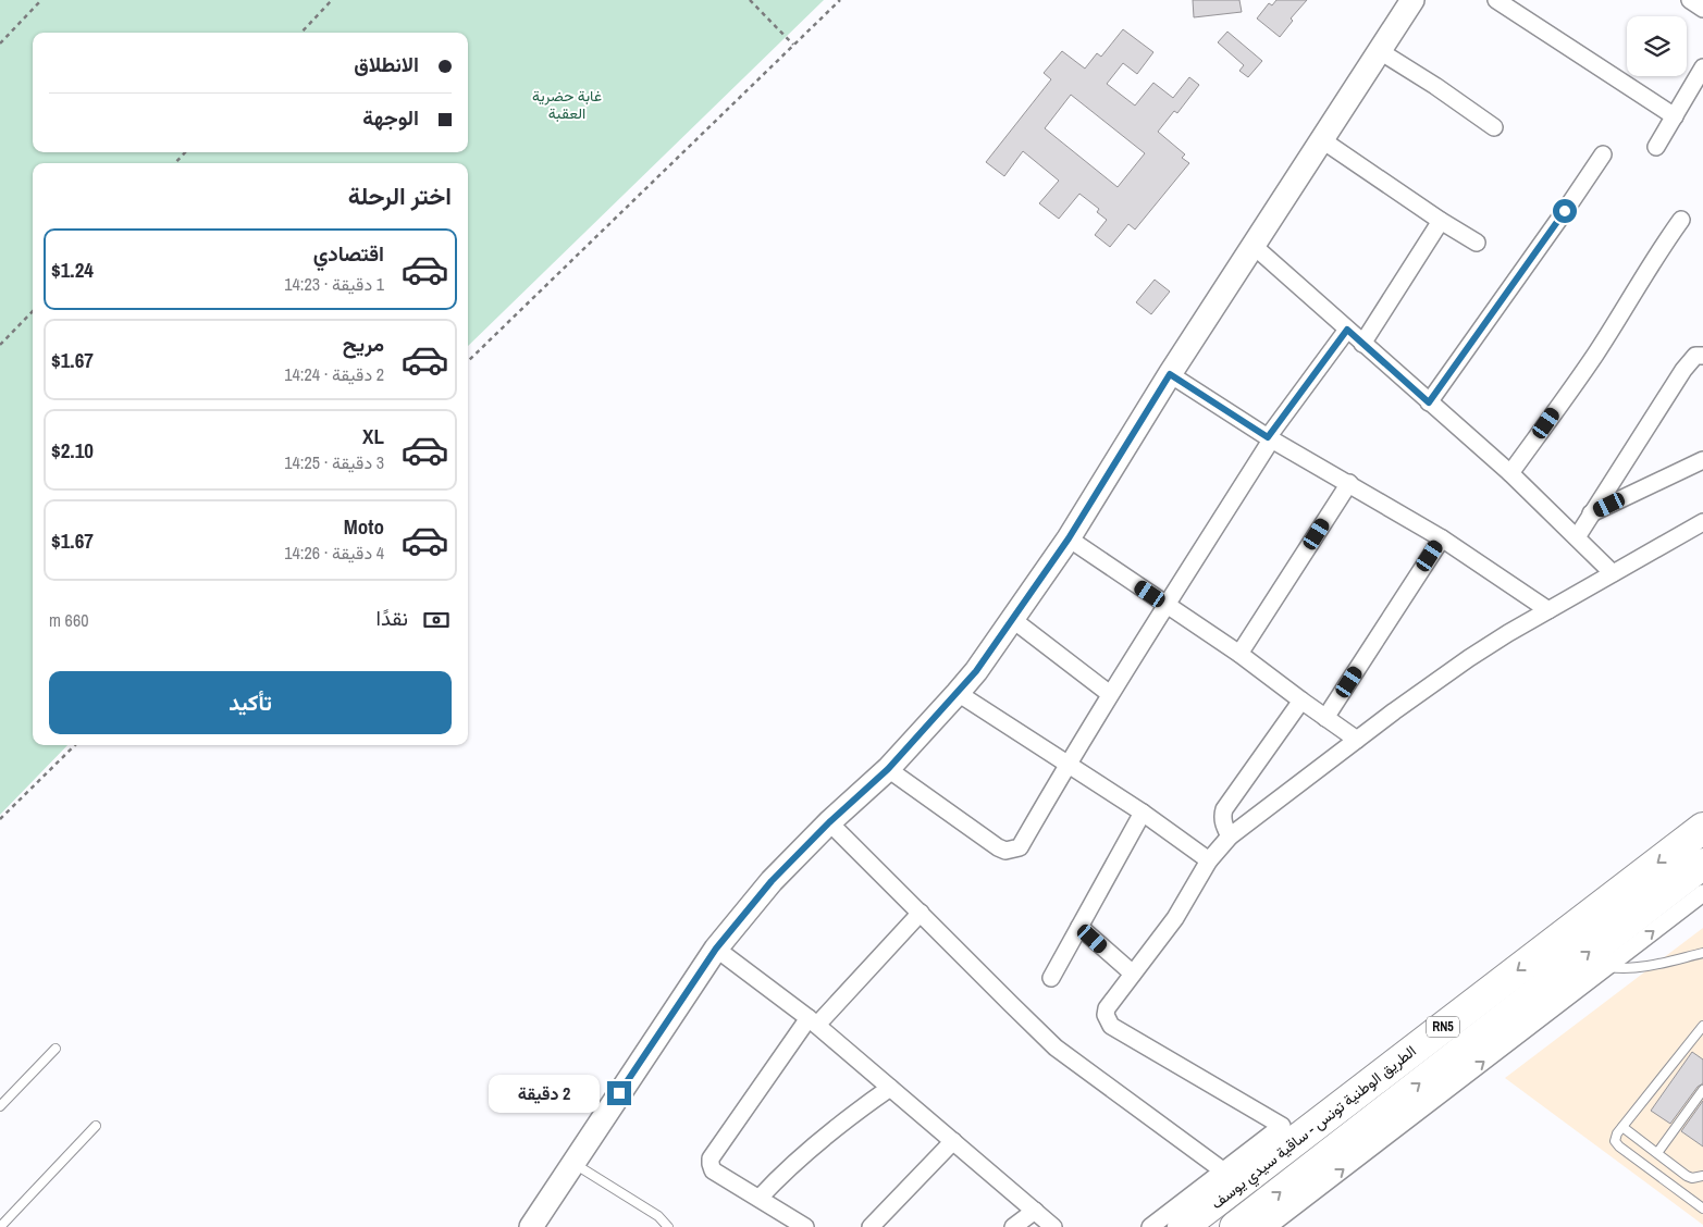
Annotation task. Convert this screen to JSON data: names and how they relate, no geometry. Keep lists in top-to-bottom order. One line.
{"streets":{"highway":["RN5","الطريق الوطنية تونس - ساقية سيدي يوسف"]},"parks":["غابة حضرية العقبة"],"page":{"banner":["الانطلاق","الوجهة"],"heading":"اختر الرحلة","list":[{"name":"اقتصادي","note":"1 دقيقة · 14:23","value":"$1.24"},{"name":"مريح","note":"2 دقيقة · 14:24","value":"$1.67"},{"name":"XL","note":"3 دقيقة · 14:25","value":"$2.10"},{"name":"Moto","note":"4 دقيقة · 14:26","value":"$1.67"}],"pay":["نقدًا","660 m"],"buttons":"تأكيد","bubble":"2 دقيقة"}}
